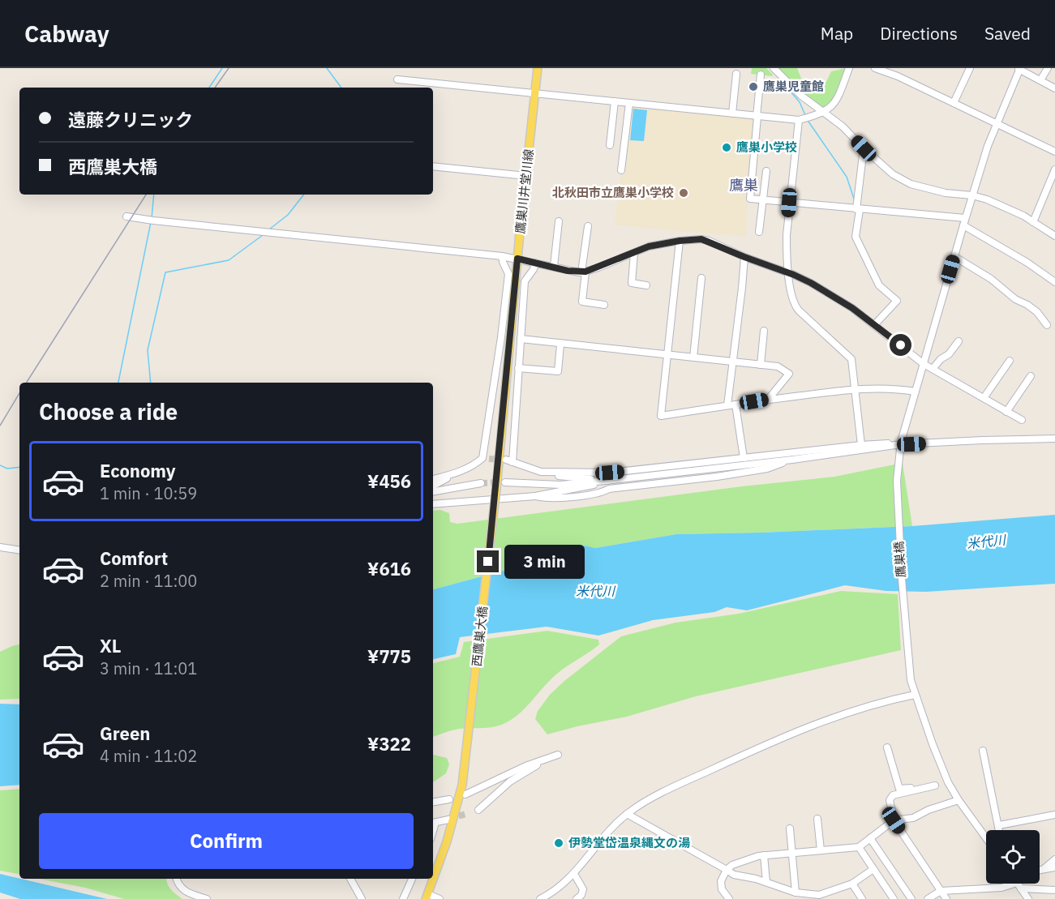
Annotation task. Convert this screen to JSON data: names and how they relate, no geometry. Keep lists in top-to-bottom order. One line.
{"streets":{"main road":["鷹巣川井堂川線","西鷹巣大橋"],"street":["鷹巣橋"]},"crossings":[["鷹巣川井堂川線","西鷹巣大橋"]],"districts":["鷹巣"],"water":["米代川"],"places":["鷹巣児童館","鷹巣小学校","北秋田市立鷹巣小学校","伊勢堂岱温泉縄文の湯"],"page":{"header":"Cabway","nav":["Map","Directions","Saved"],"banner":["遠藤クリニック","西鷹巣大橋"],"heading":"Choose a ride","list":[{"name":"Economy","note":"1 min · 10:59","value":"¥456"},{"name":"Comfort","note":"2 min · 11:00","value":"¥616"},{"name":"XL","note":"3 min · 11:01","value":"¥775"},{"name":"Green","note":"4 min · 11:02","value":"¥322"}],"bubble":"3 min","buttons":"Confirm"}}
